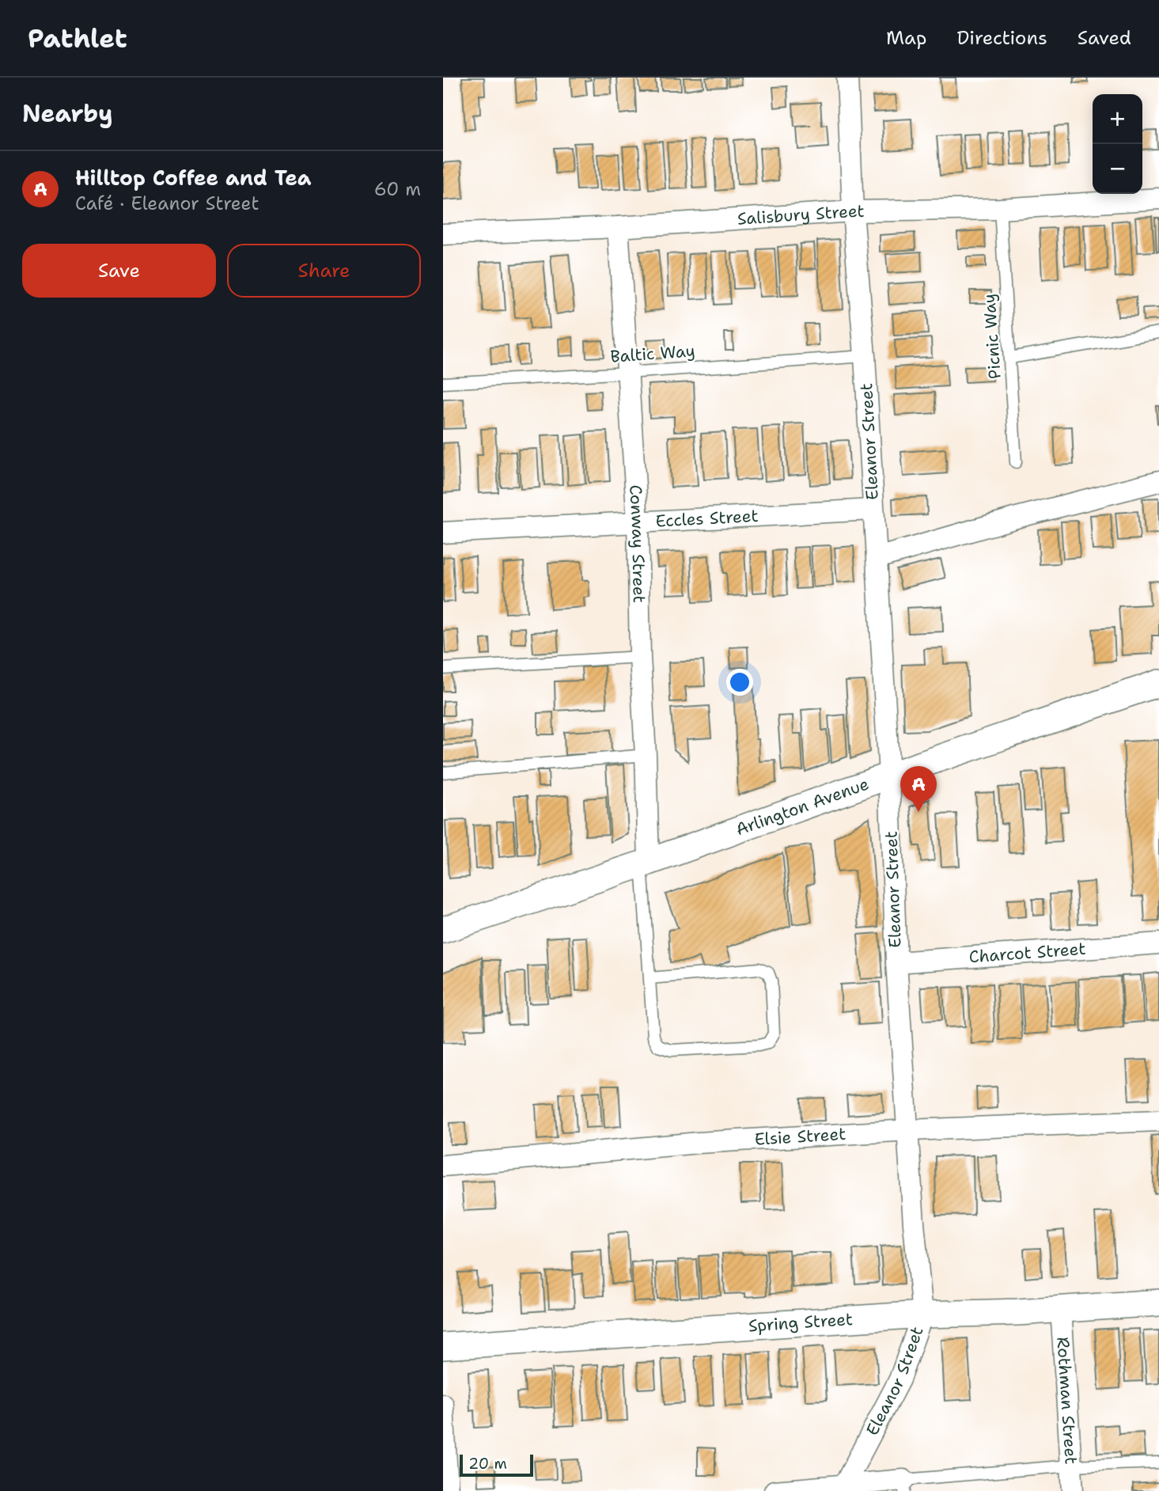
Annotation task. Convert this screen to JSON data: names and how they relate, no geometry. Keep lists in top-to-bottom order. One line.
{"streets":{"street":["Salisbury Street","Eleanor Street","Eccles Street","Conway Street","Arlington Avenue","Charcot Street","Elsie Street","Spring Street","Rothman Street"],"lane":["Picnic Way","Baltic Way"]},"crossings":[["Salisbury Street","Picnic Way"],["Salisbury Street","Eleanor Street"],["Salisbury Street","Conway Street"],["Baltic Way","Eleanor Street"],["Baltic Way","Conway Street"],["Eleanor Street","Eccles Street"],["Eleanor Street","Arlington Avenue"],["Eleanor Street","Charcot Street"],["Eleanor Street","Elsie Street"],["Eleanor Street","Spring Street"],["Eccles Street","Conway Street"],["Conway Street","Arlington Avenue"],["Spring Street","Rothman Street"]],"scale_bar":"20 m","page":{"header":"Pathlet","nav":["Map","Directions","Saved"],"heading":"Nearby","map_buttons":["+","−"],"list":[{"mark":"A","name":"Hilltop Coffee and Tea","note":"Café · Eleanor Street","value":"60 m"}],"buttons":["Save","Share"],"pins":"A","scale":"20 m"}}
